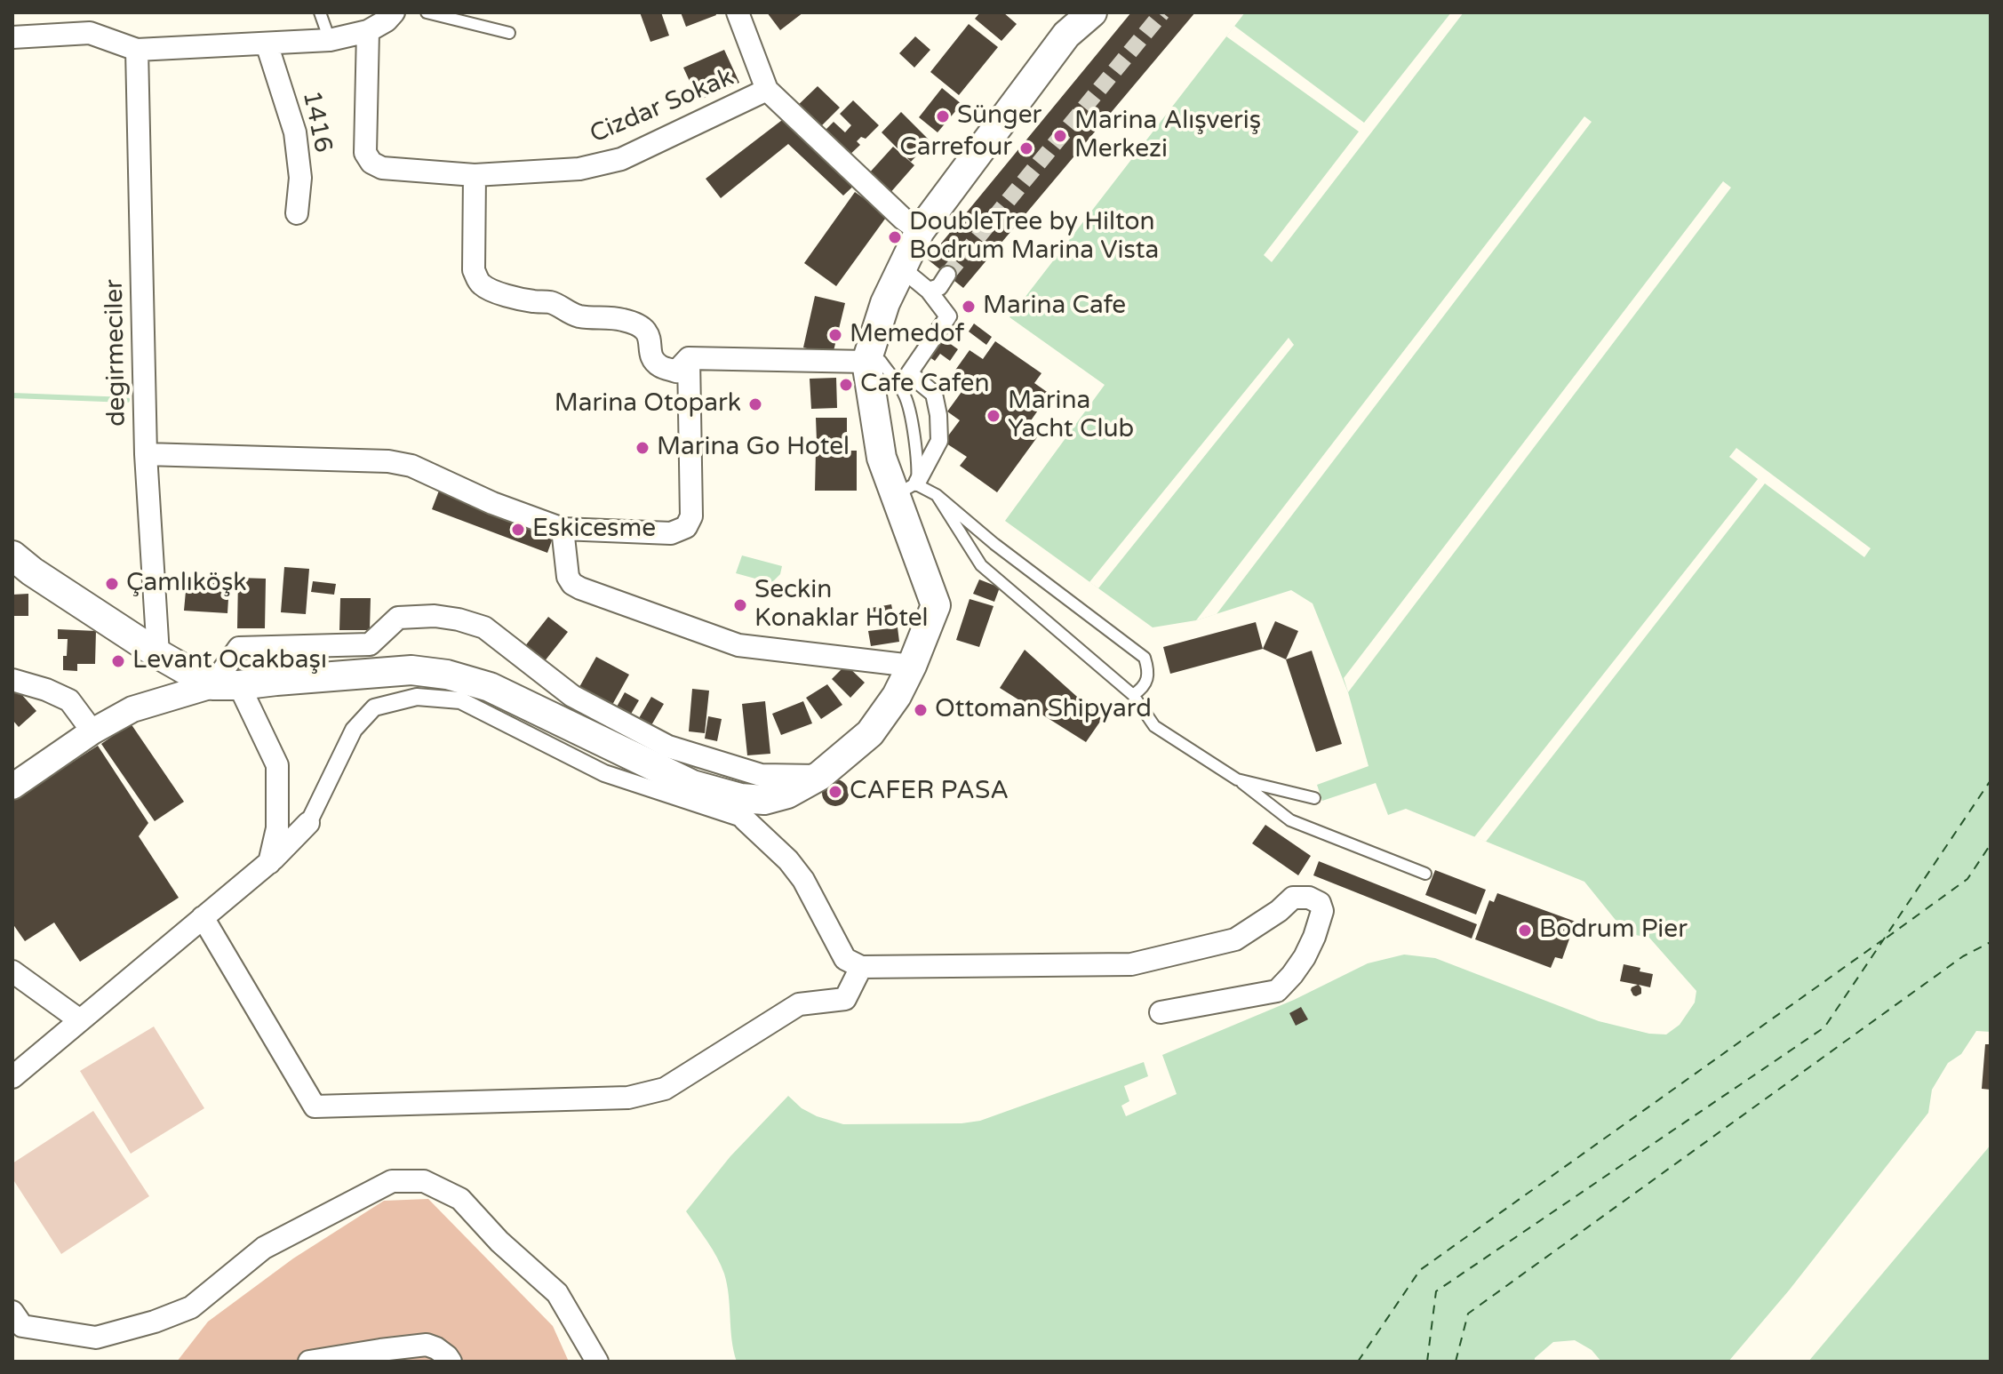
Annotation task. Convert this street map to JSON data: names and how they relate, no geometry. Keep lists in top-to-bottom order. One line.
{"streets":{"street":["Cizdar Sokak","1416","degirmeciler"]},"places":["Sünger","Marina Alışveriş Merkezi","Carrefour","DoubleTree by Hilton Bodrum Marina Vista","Marina Cafe","Memedof","Cafe Cafen","Marina Otopark","Marina Yacht Club","Marina Go Hotel","Eskicesme","Çamlıköşk","Seckin Konaklar Hotel","Levant Ocakbaşı","Ottoman Shipyard","CAFER PASA","Bodrum Pier"]}
